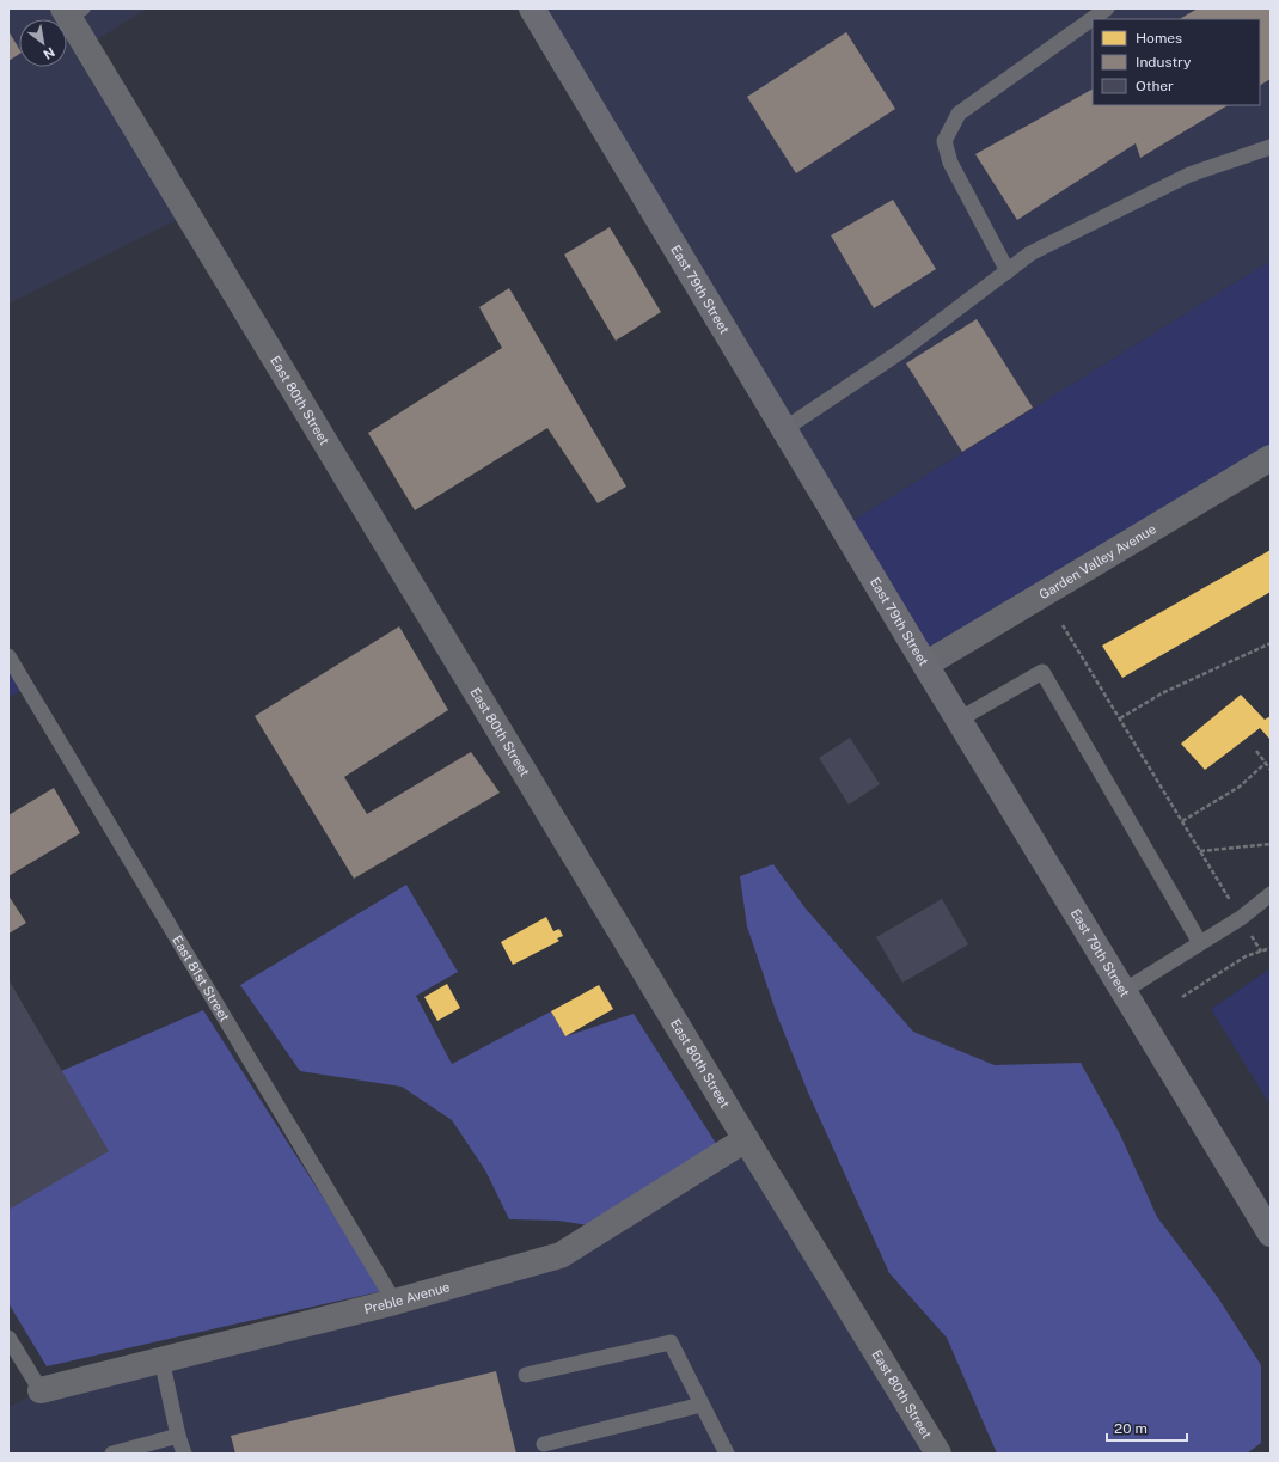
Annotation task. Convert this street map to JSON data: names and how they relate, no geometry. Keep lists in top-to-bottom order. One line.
{"streets":{"main road":["East 79th Street"],"street":["East 80th Street","Garden Valley Avenue","Preble Avenue"],"lane":["East 81st Street"]},"crossings":[["East 79th Street","Garden Valley Avenue"],["East 80th Street","Preble Avenue"],["East 81st Street","Preble Avenue"]],"legend":["Homes","Industry","Other"],"scale_bar":"20 m","north":"bottom right"}
